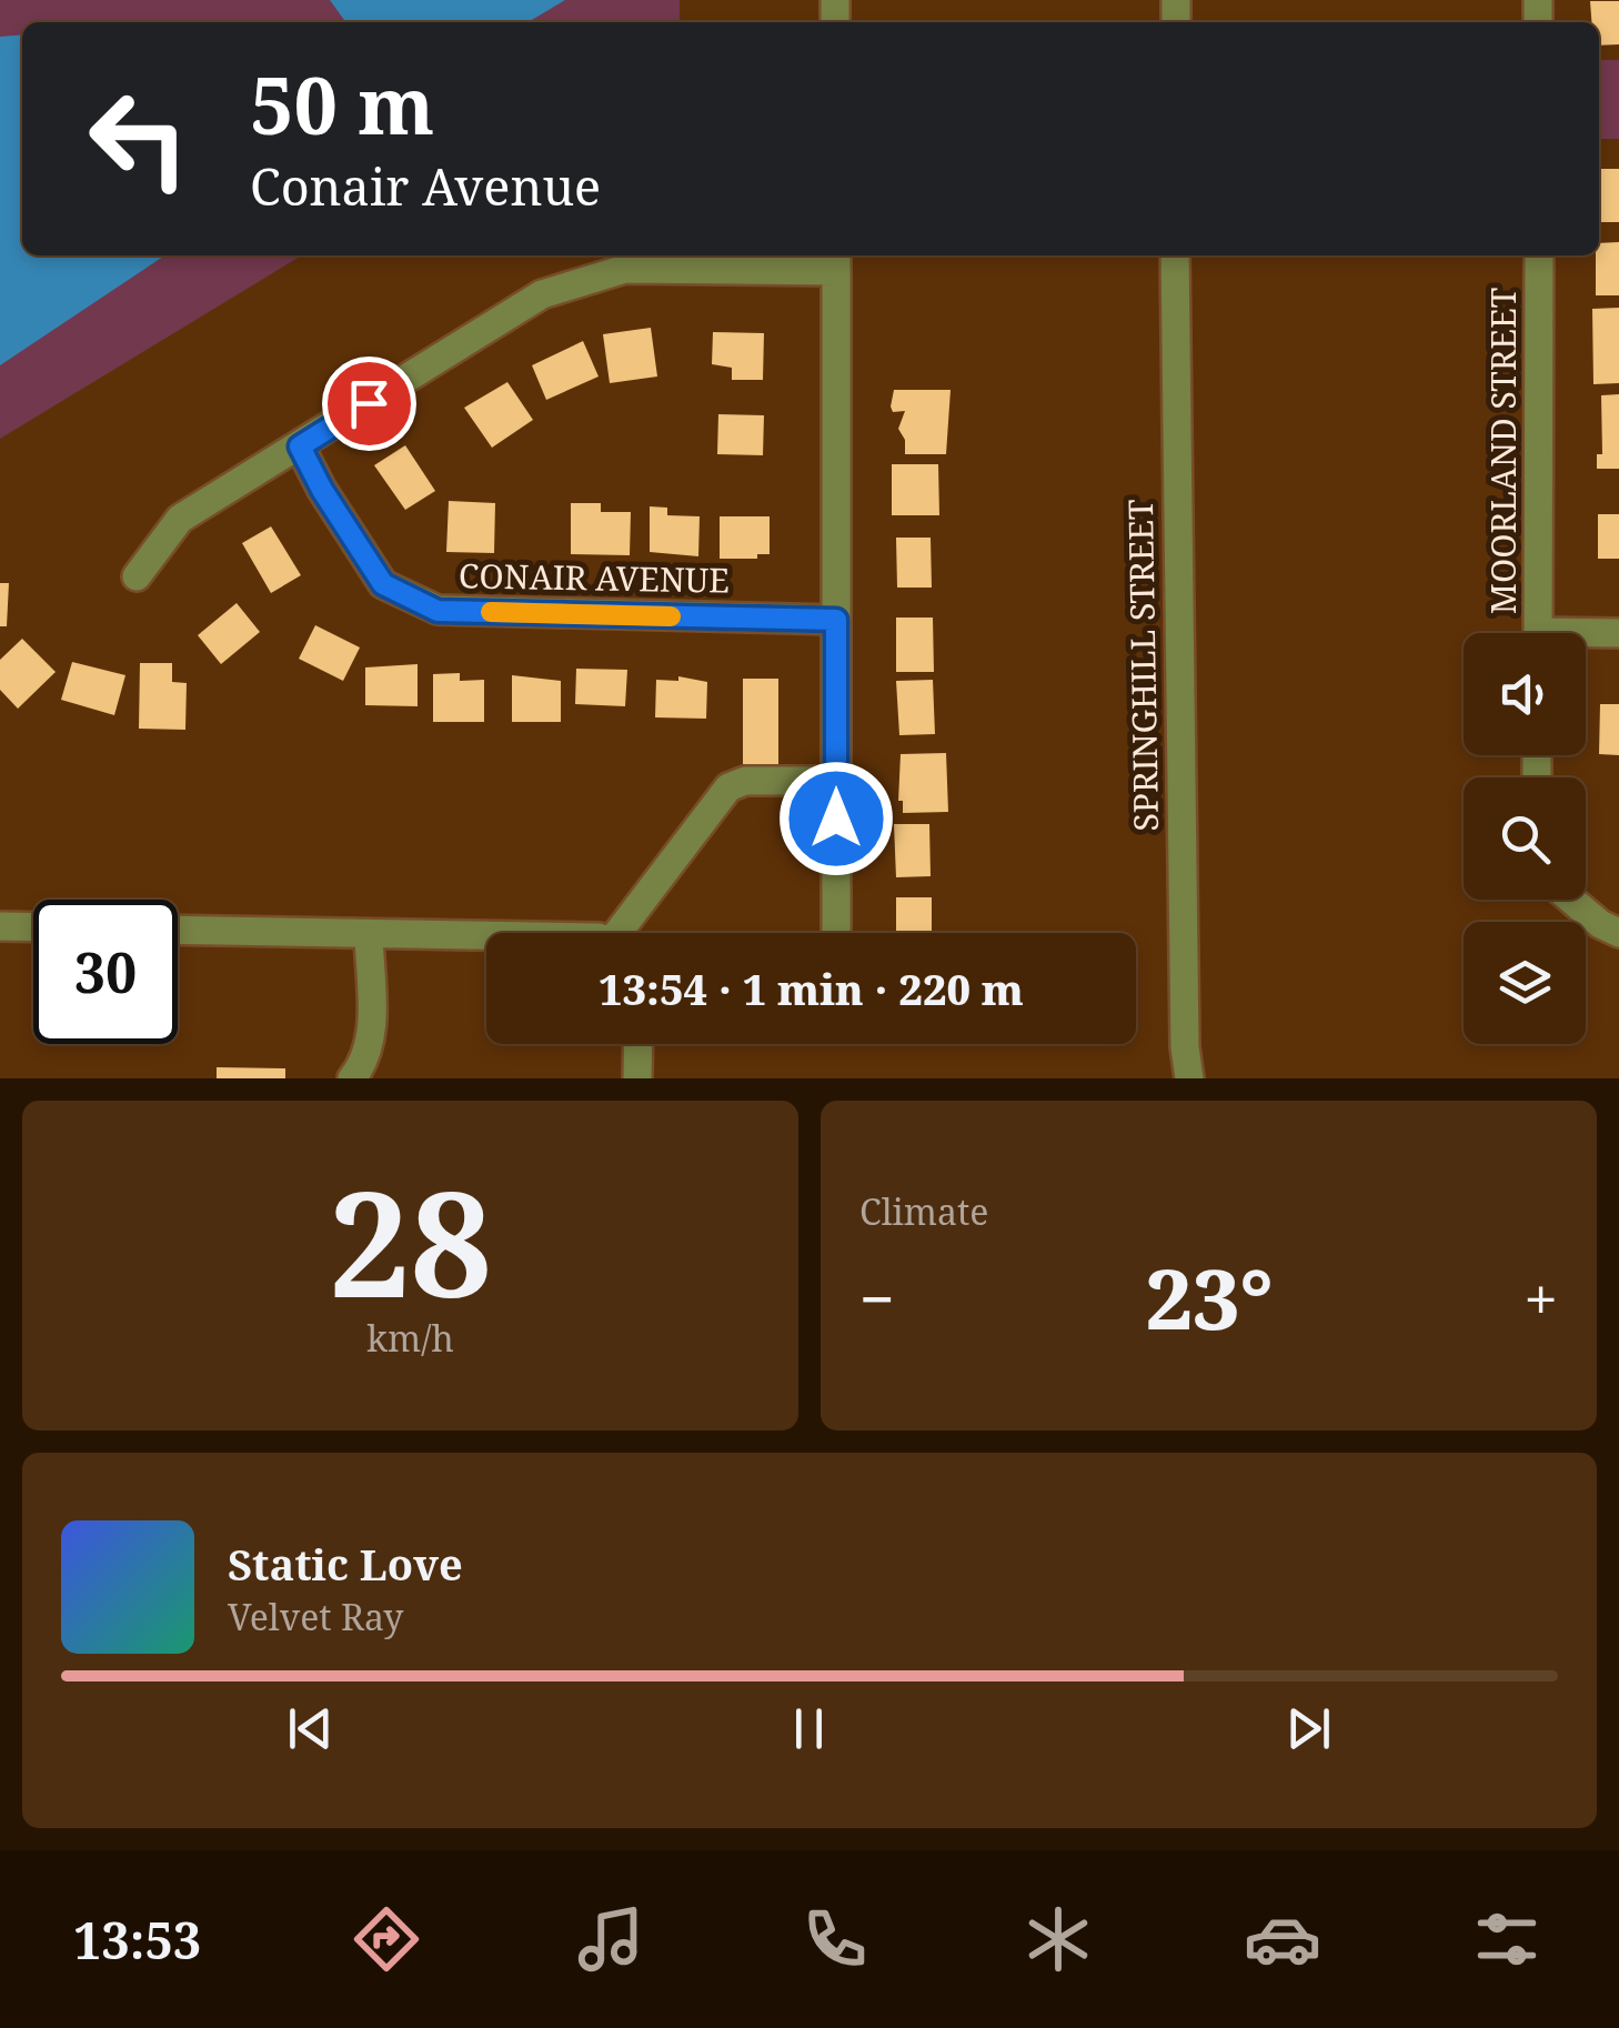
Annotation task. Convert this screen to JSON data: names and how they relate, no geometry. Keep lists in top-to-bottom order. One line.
{"streets":{"street":["MOORLAND STREET","CONAIR AVENUE","SPRINGHILL STREET"]},"page":{"turn":["50 m","Conair Avenue"],"limit":"30","trip":"13:54 · 1 min · 220 m","tile":[["28","km/h"],"Climate"],"heat":["−","23°","+"],"song":["Static Love","Velvet Ray"],"tabs":"13:53"}}
